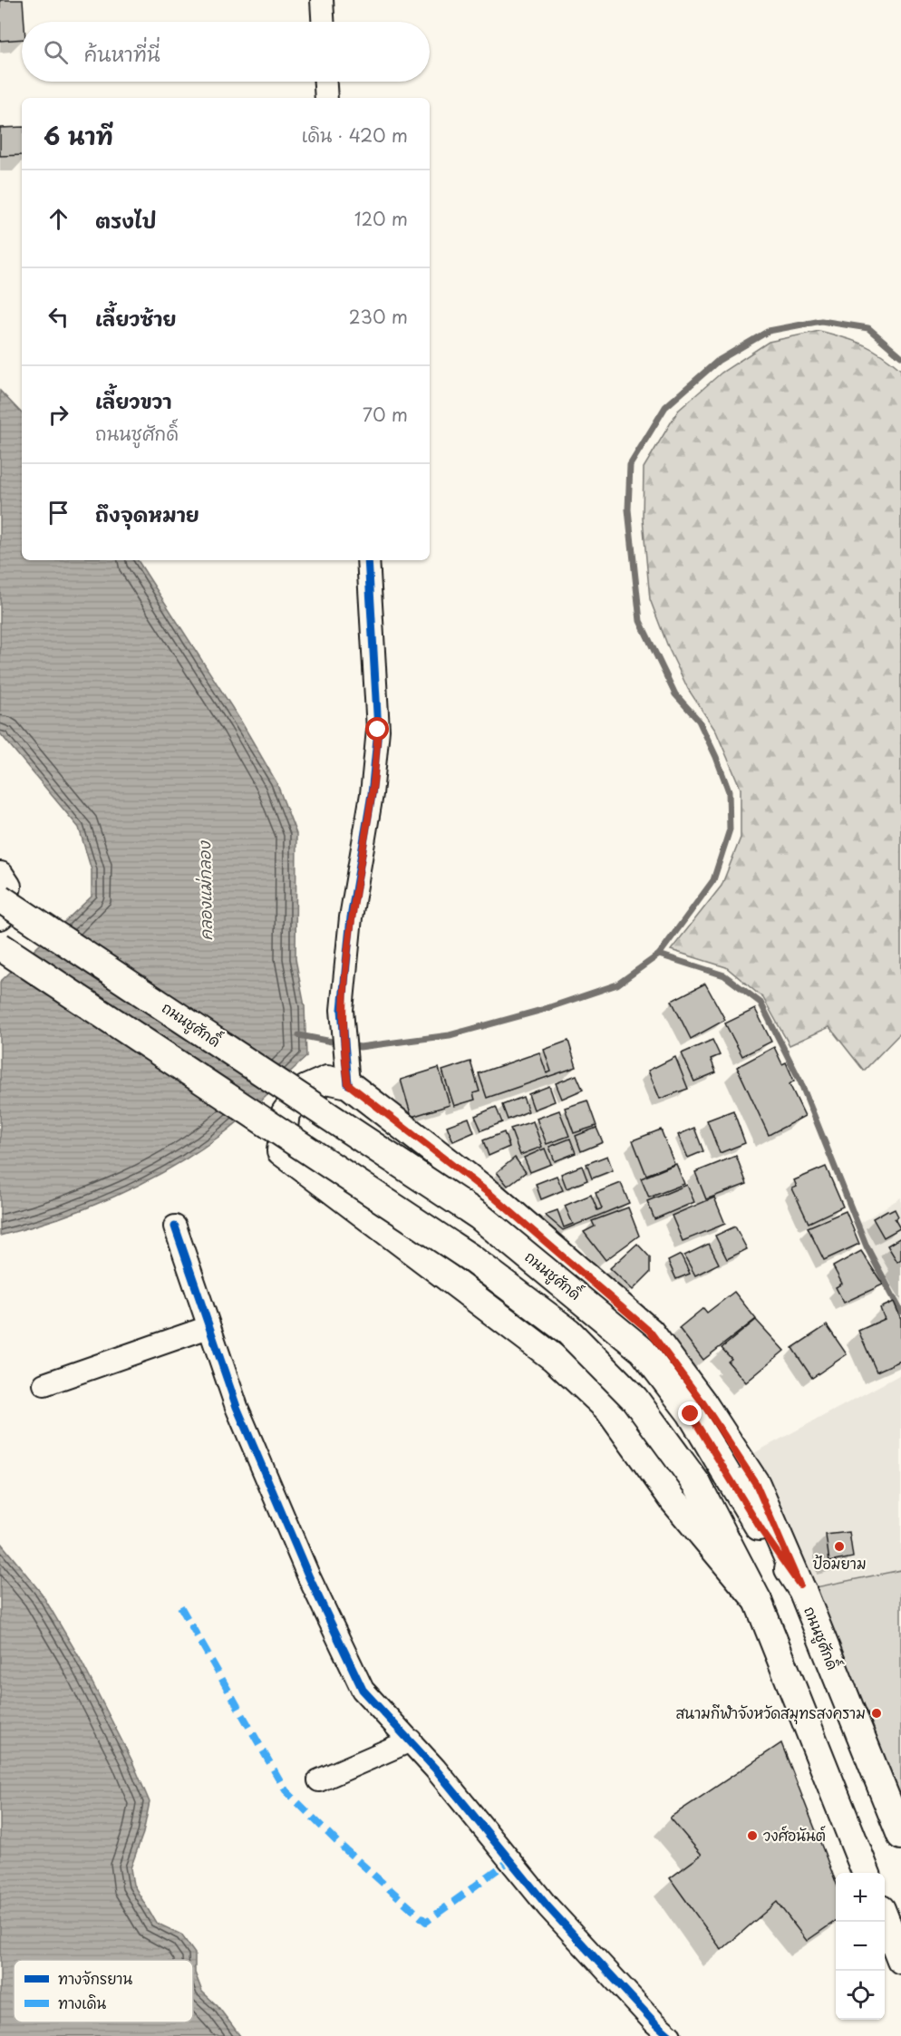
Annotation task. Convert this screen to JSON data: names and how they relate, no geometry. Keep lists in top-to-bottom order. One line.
{"streets":{"main road":["ถนนชูศักดิ์"]},"water":["คลองแม่กลอง"],"places":["ป้อมยาม","สนามกีฬาจังหวัดสมุทรสงคราม","วงศ์อนันต์"],"legend":["ทางจักรยาน","ทางเดิน"],"page":{"search":"ค้นหาที่นี่","heading":["6 นาที","เดิน · 420 m"],"list":[["ตรงไป","120 m"],["เลี้ยวซ้าย","230 m"],["เลี้ยวขวา","ถนนชูศักดิ์","70 m"],"ถึงจุดหมาย"],"map_buttons":["+","−"]}}
